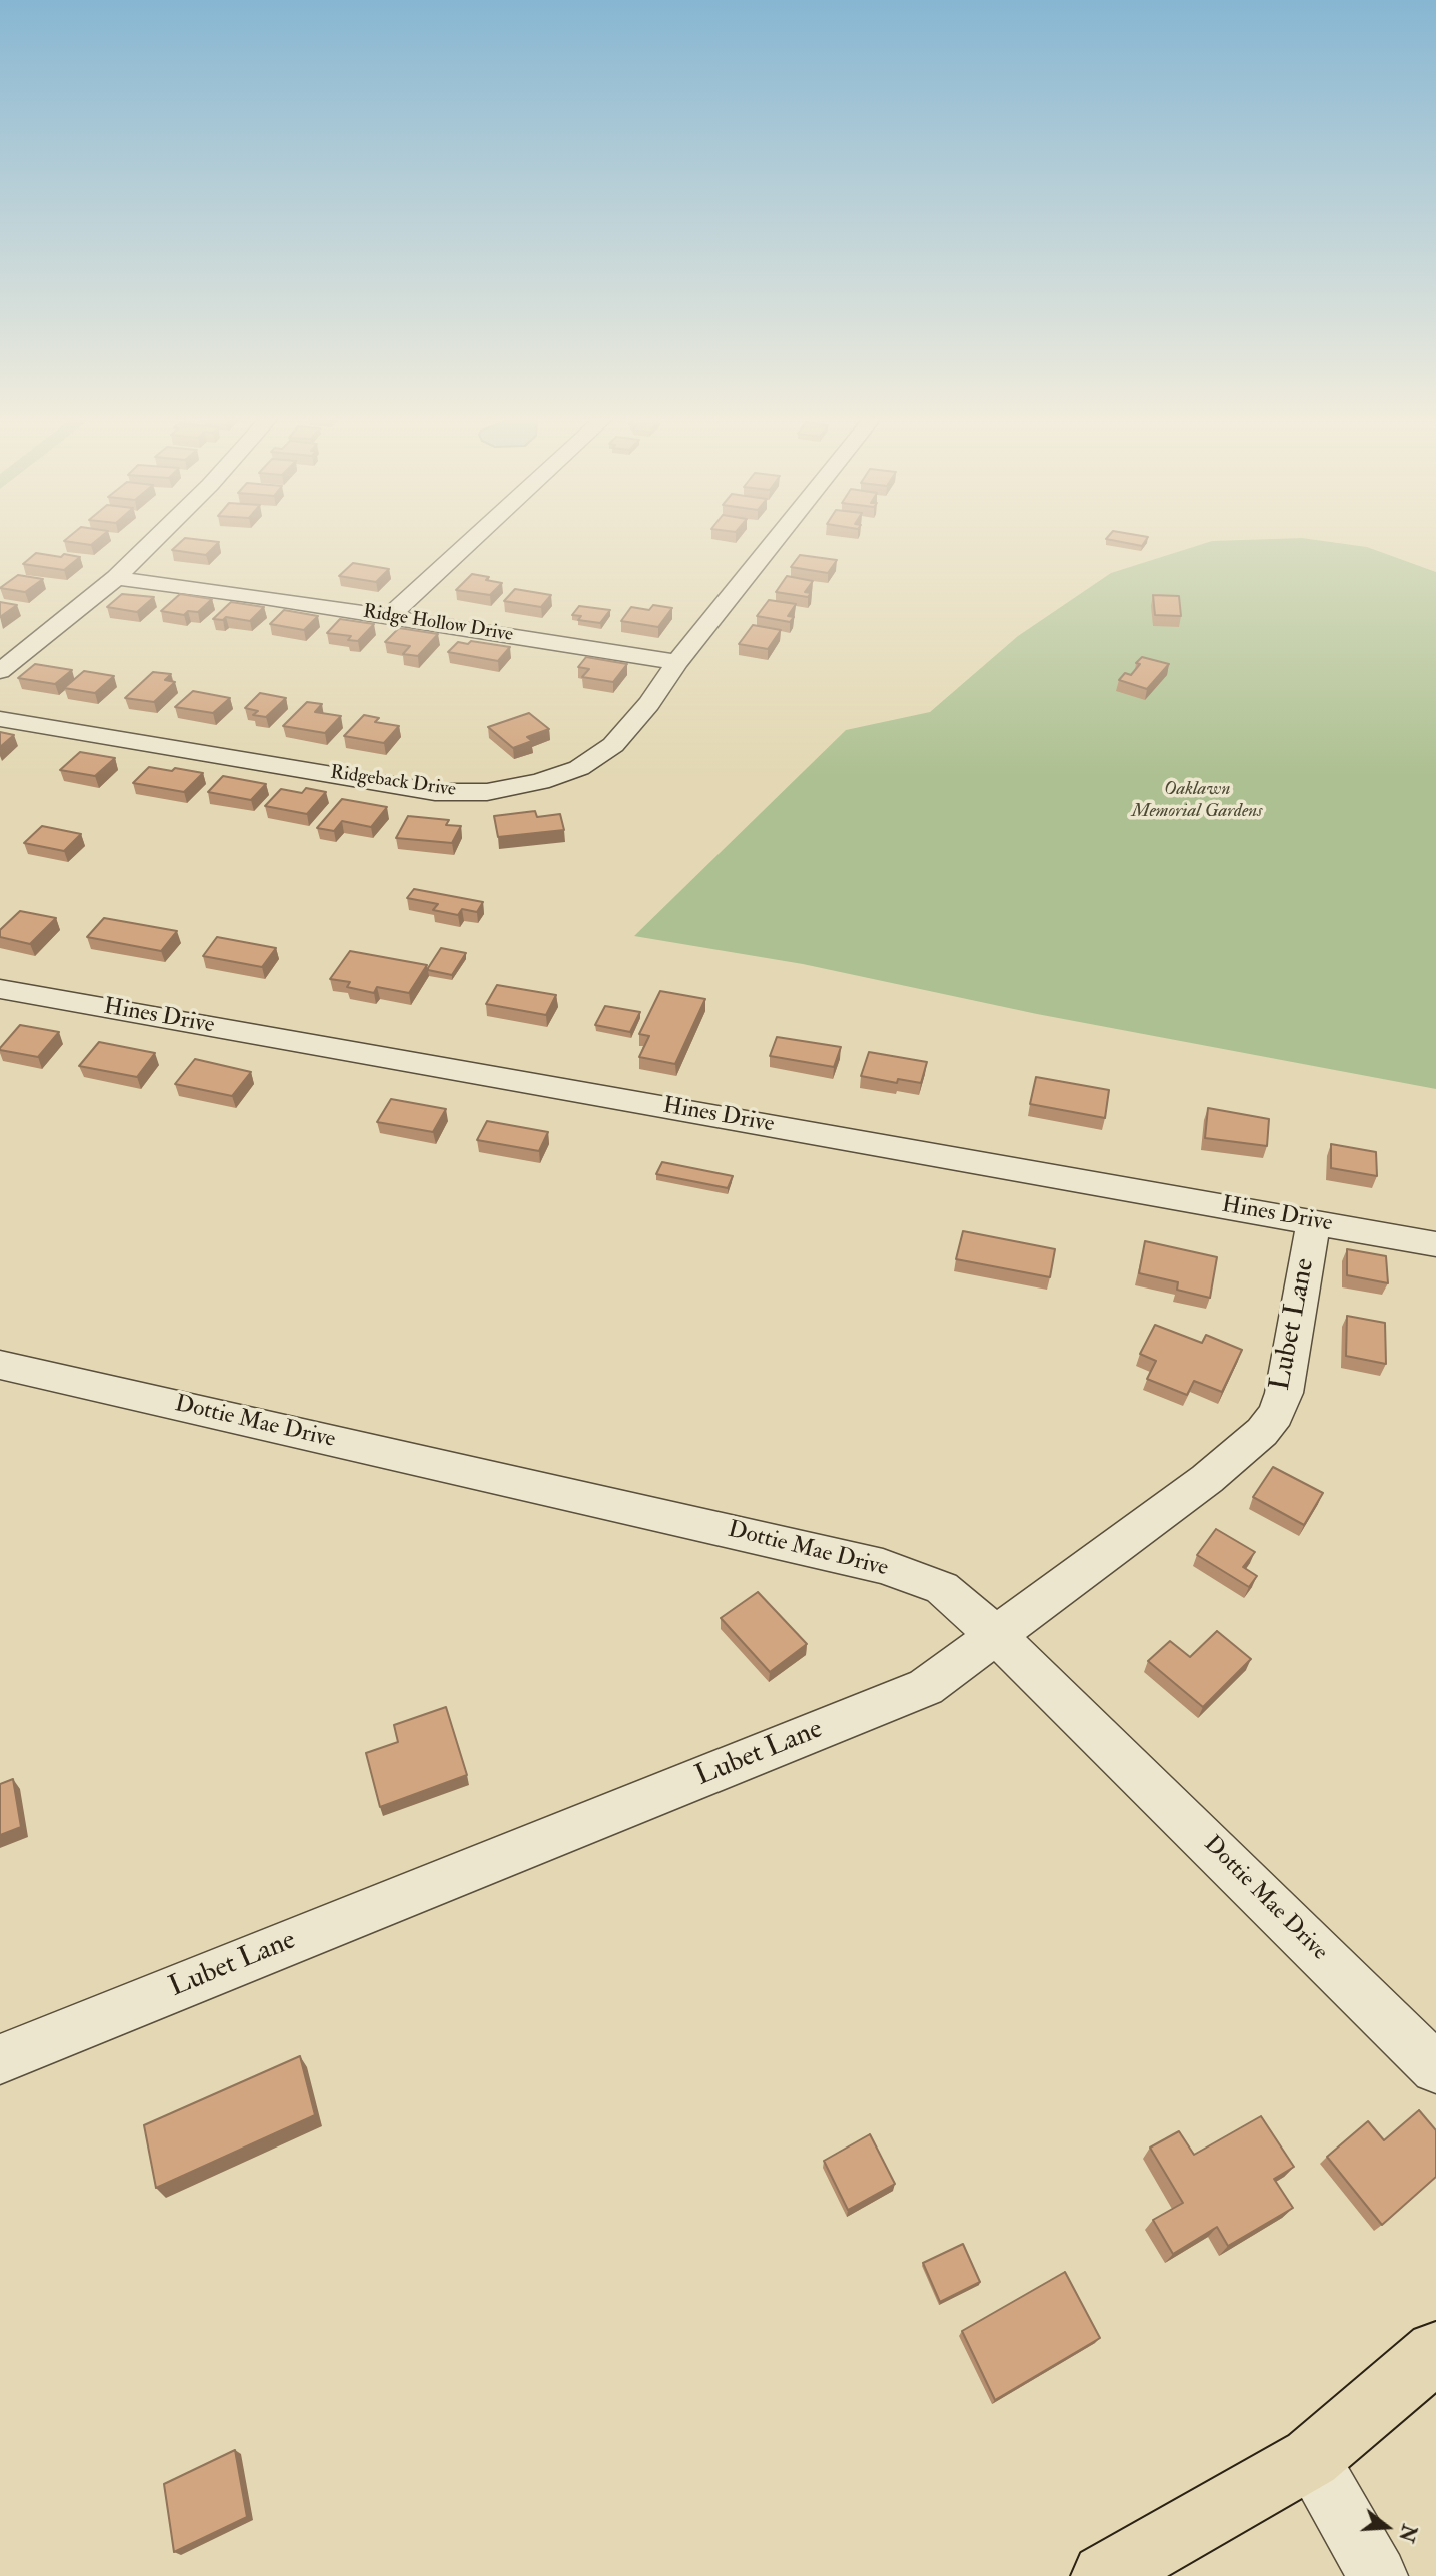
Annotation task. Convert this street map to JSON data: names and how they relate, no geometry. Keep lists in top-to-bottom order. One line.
{"streets":{"street":["Ridge Hollow Drive","Ridgeback Drive","Hines Drive","Lubet Lane","Dottie Mae Drive"]},"crossings":[["Ridge Hollow Drive","Ridgeback Drive"],["Hines Drive","Lubet Lane"],["Lubet Lane","Dottie Mae Drive"]],"parks":["Oaklawn Memorial Gardens"],"north":"right"}
